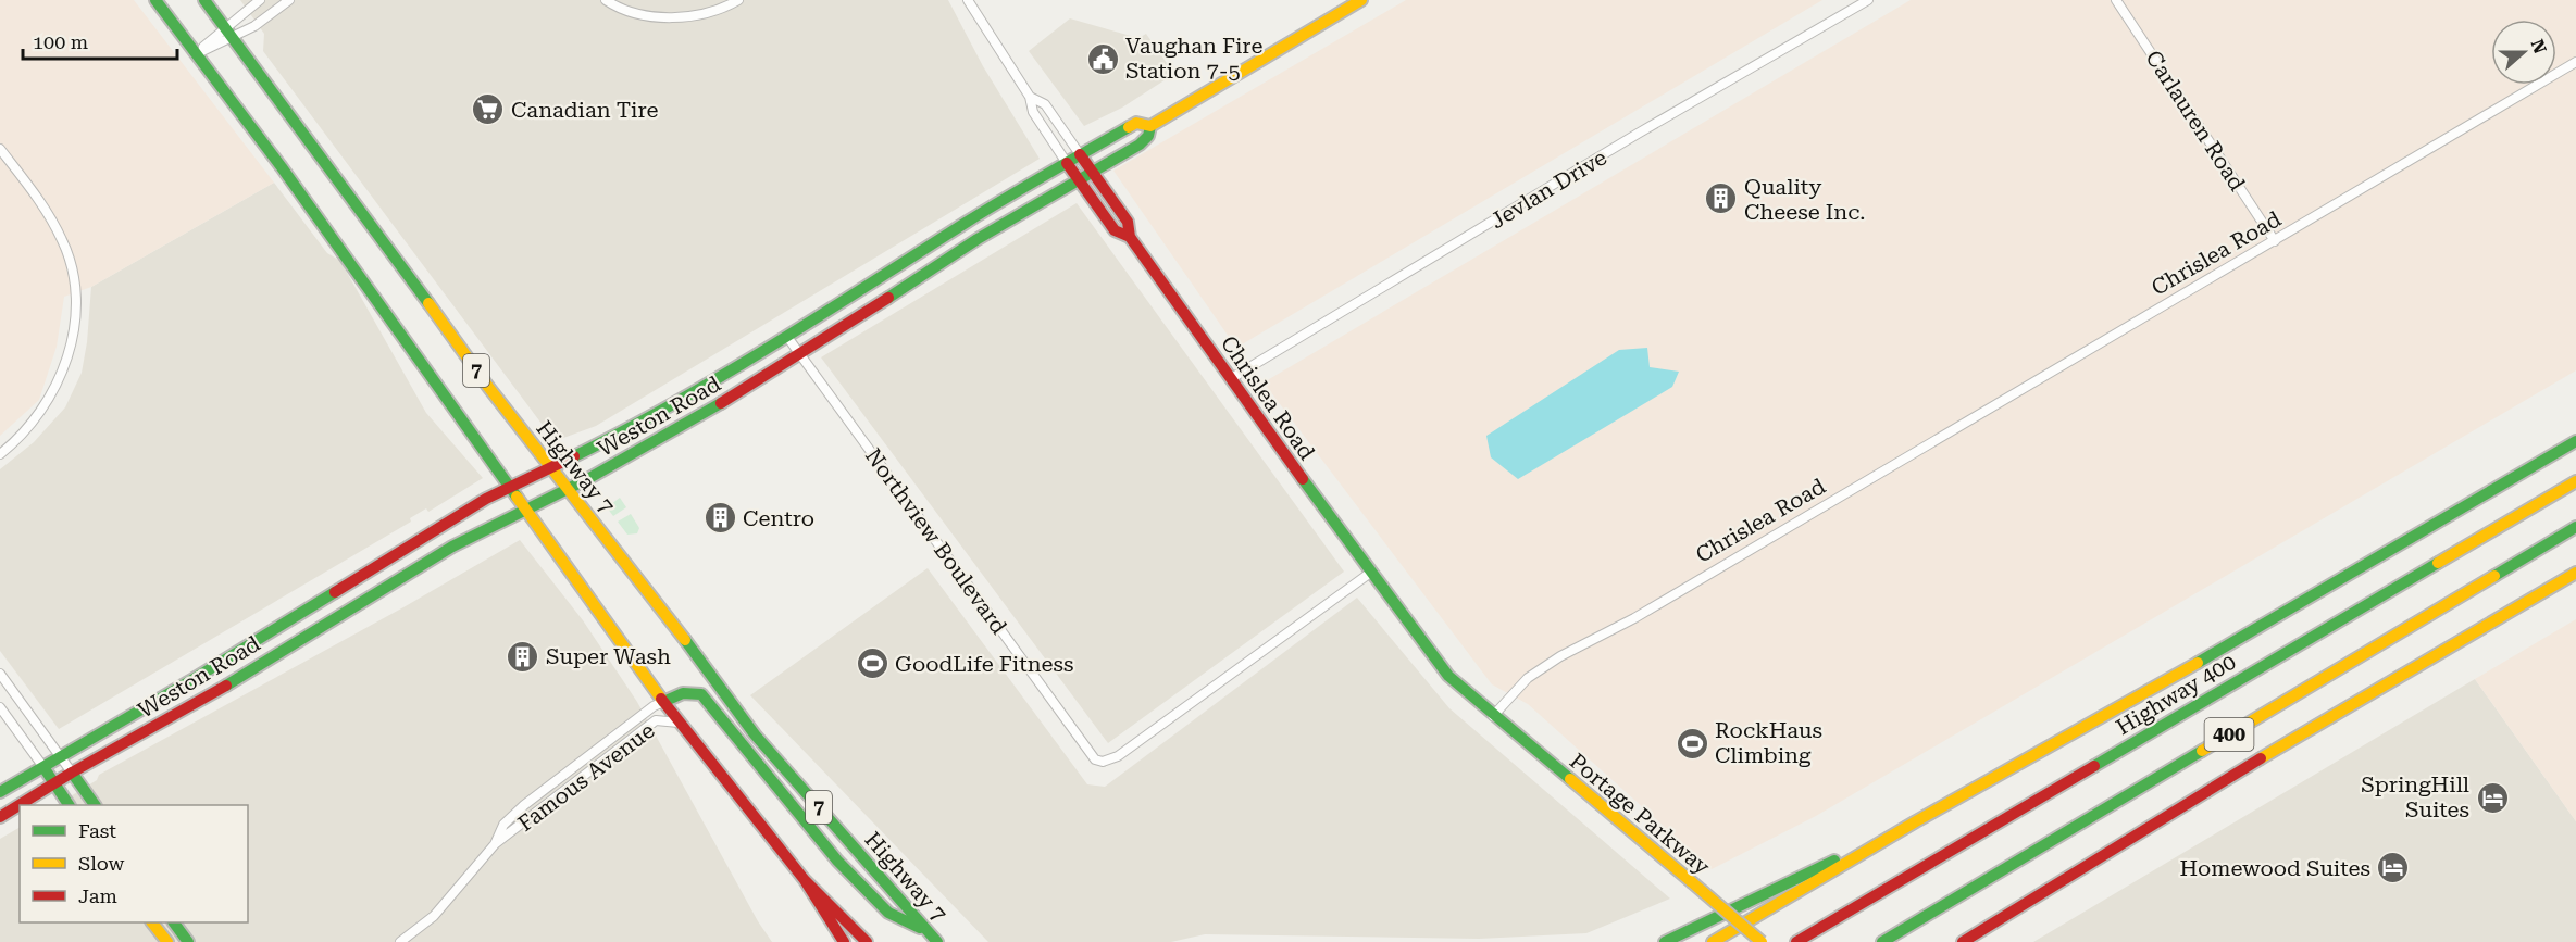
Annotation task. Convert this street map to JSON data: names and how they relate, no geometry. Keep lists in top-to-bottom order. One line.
{"streets":{"main road":["Chrislea Road","7","Weston Road","Highway 7","Highway 400","400","Portage Parkway"],"street":["Carlauren Road","Jevlan Drive","Northview Boulevard","Famous Avenue"]},"crossings":[["Carlauren Road","Chrislea Road"],["Jevlan Drive","Chrislea Road"],["Chrislea Road","Weston Road"],["Chrislea Road","Northview Boulevard"],["Chrislea Road","Portage Parkway"],["7","Weston Road"],["7","Famous Avenue"],["Weston Road","Highway 7"],["Weston Road","Northview Boulevard"]],"places":{"public building":["Vaughan Fire Station 7-5"],"supermarket":["Canadian Tire"],"building":["Quality Cheese Inc.","Centro","Super Wash"],"sports":["GoodLife Fitness","RockHaus Climbing"],"hotel":["SpringHill Suites","Homewood Suites"]},"legend":["Fast","Slow","Jam"],"scale_bar":"100 m","north":"right"}
